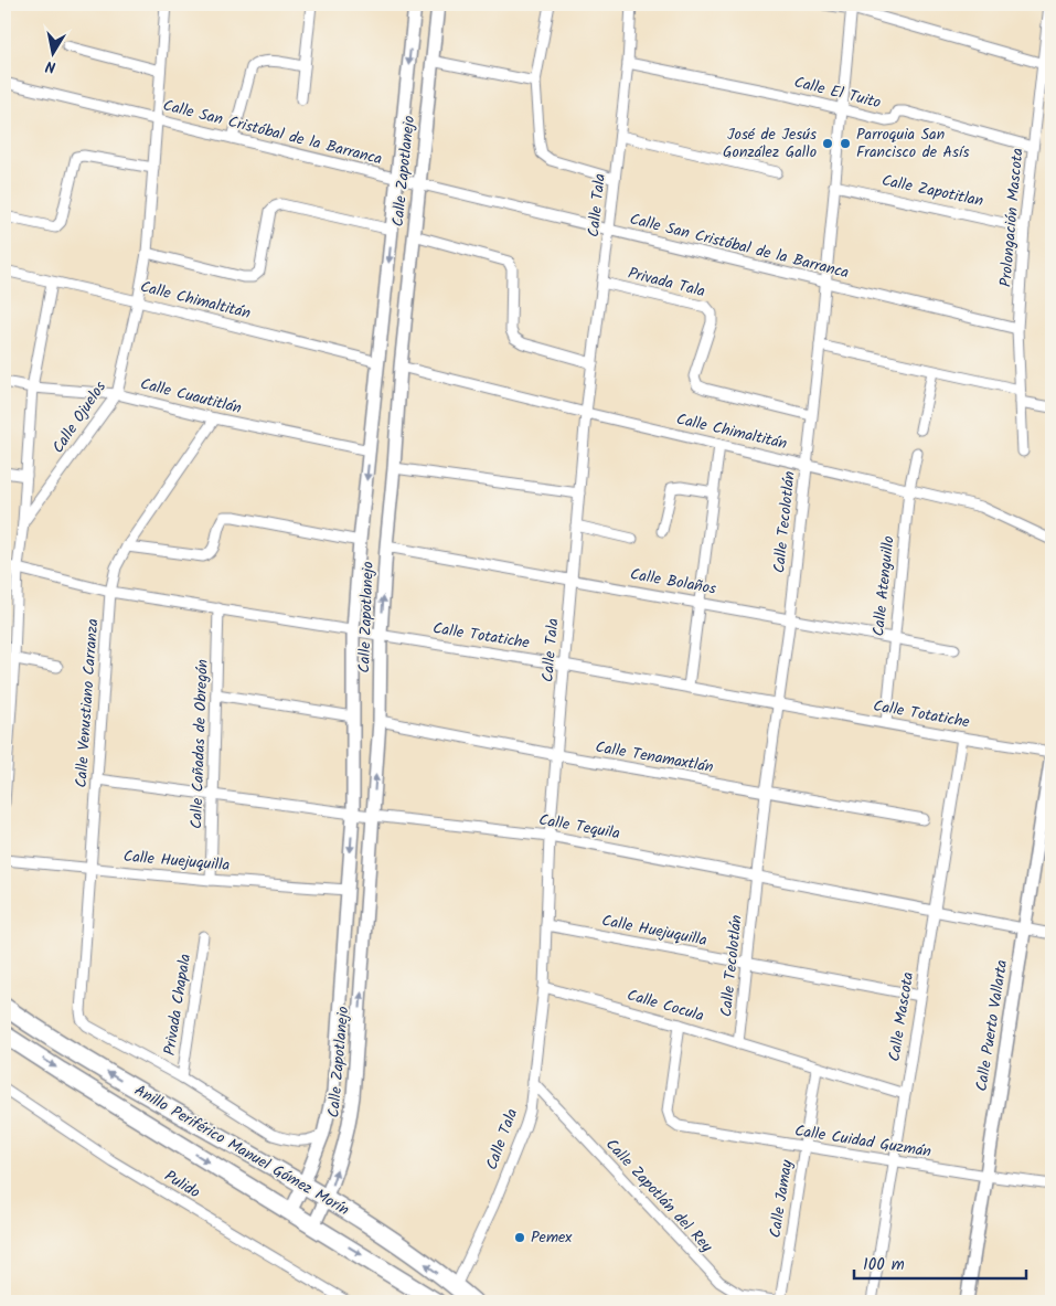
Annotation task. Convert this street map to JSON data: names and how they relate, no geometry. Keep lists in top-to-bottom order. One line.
{"streets":{"highway":["Anillo Periférico Manuel Gómez Morín"],"street":["Calle El Tuito","Calle San Cristóbal de la Barranca","Calle Zapotlanejo","Calle Zapotitlan","Calle Tala","Prolongación Mascota","Privada Tala","Calle Chimaltitán","Calle Cuautitlán","Calle Ojuelos","Calle Tecolotlán","Calle Bolaños","Calle Atenguillo","Calle Totatiche","Calle Venustiano Carranza","Calle Cañadas de Obregón","Calle Tenamaxtlán","Calle Tequila","Calle Huejuquilla","Privada Chapala","Calle Cocula","Calle Mascota","Calle Puerto Vallarta","Calle Cuidad Guzmán","Pulido","Calle Zapotlán del Rey","Calle Jamay"]},"crossings":[["Calle El Tuito","Calle Tala"],["Calle El Tuito","Prolongación Mascota"],["Calle El Tuito","Calle Tecolotlán"],["Calle San Cristóbal de la Barranca","Calle Zapotlanejo"],["Calle San Cristóbal de la Barranca","Calle Tala"],["Calle San Cristóbal de la Barranca","Prolongación Mascota"],["Calle San Cristóbal de la Barranca","Calle Ojuelos"],["Calle San Cristóbal de la Barranca","Calle Tecolotlán"],["Calle Zapotlanejo","Calle Chimaltitán"],["Calle Zapotlanejo","Calle Cuautitlán"],["Calle Zapotlanejo","Calle Bolaños"],["Calle Zapotlanejo","Calle Totatiche"],["Calle Zapotlanejo","Calle Tenamaxtlán"],["Calle Zapotlanejo","Calle Tequila"],["Calle Zapotlanejo","Calle Huejuquilla"],["Calle Zapotlanejo","Anillo Periférico Manuel Gómez Morín"],["Calle Zapotitlan","Prolongación Mascota"],["Calle Zapotitlan","Calle Tecolotlán"],["Calle Tala","Privada Tala"],["Calle Tala","Calle Chimaltitán"],["Calle Tala","Calle Bolaños"],["Calle Tala","Calle Totatiche"],["Calle Tala","Calle Tenamaxtlán"],["Calle Tala","Calle Tequila"],["Calle Tala","Calle Huejuquilla"],["Calle Tala","Calle Cocula"],["Calle Tala","Anillo Periférico Manuel Gómez Morín"],["Calle Tala","Calle Zapotlán del Rey"],["Privada Tala","Calle Tecolotlán"],["Calle Chimaltitán","Calle Ojuelos"],["Calle Chimaltitán","Calle Tecolotlán"],["Calle Chimaltitán","Calle Atenguillo"],["Calle Cuautitlán","Calle Ojuelos"],["Calle Cuautitlán","Calle Venustiano Carranza"],["Calle Ojuelos","Calle Totatiche"],["Calle Tecolotlán","Calle Bolaños"],["Calle Tecolotlán","Calle Totatiche"],["Calle Tecolotlán","Calle Tenamaxtlán"],["Calle Tecolotlán","Calle Tequila"],["Calle Tecolotlán","Calle Huejuquilla"],["Calle Tecolotlán","Calle Cocula"],["Calle Bolaños","Calle Atenguillo"],["Calle Atenguillo","Calle Totatiche"],["Calle Totatiche","Calle Venustiano Carranza"],["Calle Totatiche","Calle Cañadas de Obregón"],["Calle Totatiche","Calle Mascota"],["Calle Totatiche","Calle Puerto Vallarta"],["Calle Venustiano Carranza","Calle Tequila"],["Calle Venustiano Carranza","Calle Huejuquilla"],["Calle Venustiano Carranza","Privada Chapala"],["Calle Cañadas de Obregón","Calle Tequila"],["Calle Cañadas de Obregón","Calle Huejuquilla"],["Calle Tequila","Calle Mascota"],["Calle Tequila","Calle Puerto Vallarta"],["Calle Huejuquilla","Calle Mascota"],["Calle Cocula","Calle Mascota"],["Calle Cocula","Calle Cuidad Guzmán"],["Calle Cocula","Calle Jamay"],["Calle Mascota","Calle Cuidad Guzmán"],["Calle Puerto Vallarta","Calle Cuidad Guzmán"],["Calle Cuidad Guzmán","Calle Jamay"],["Calle Zapotlán del Rey","Calle Jamay"]],"places":["José de Jesús González Gallo","Parroquia San Francisco de Asís","Pemex"],"scale_bar":"100 m","north":"bottom"}
